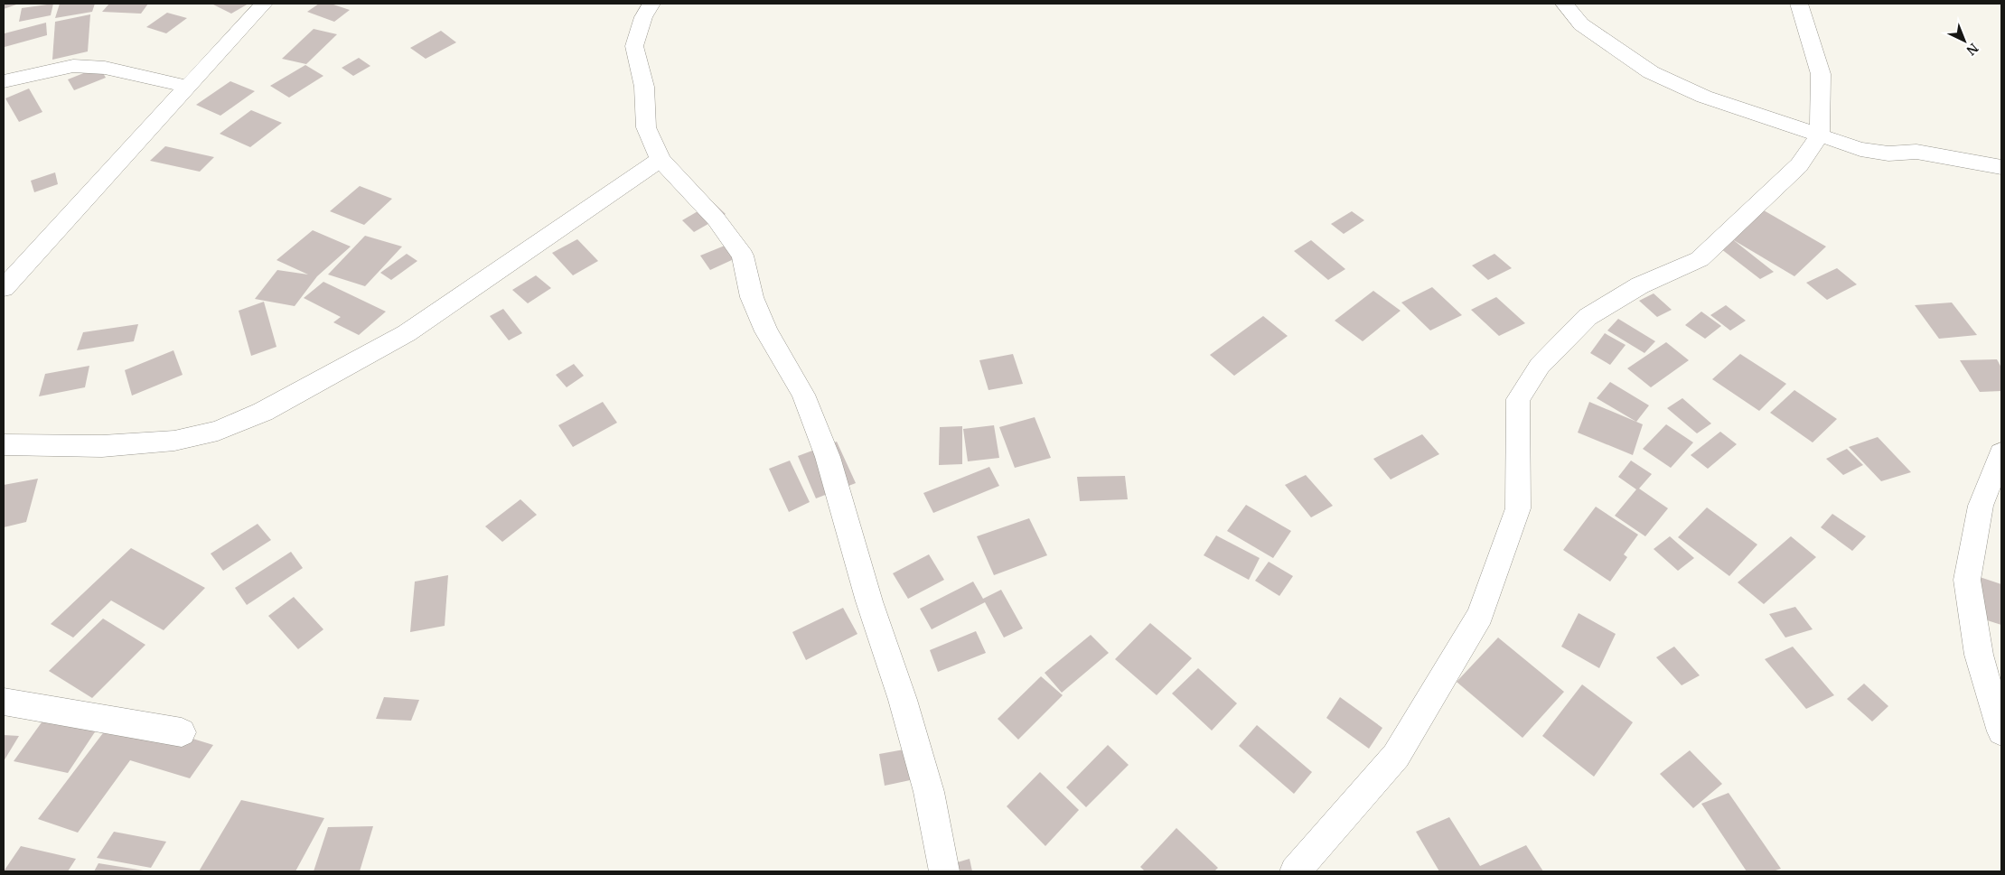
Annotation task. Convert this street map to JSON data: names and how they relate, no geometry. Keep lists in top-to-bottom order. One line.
{"north":"bottom right"}
